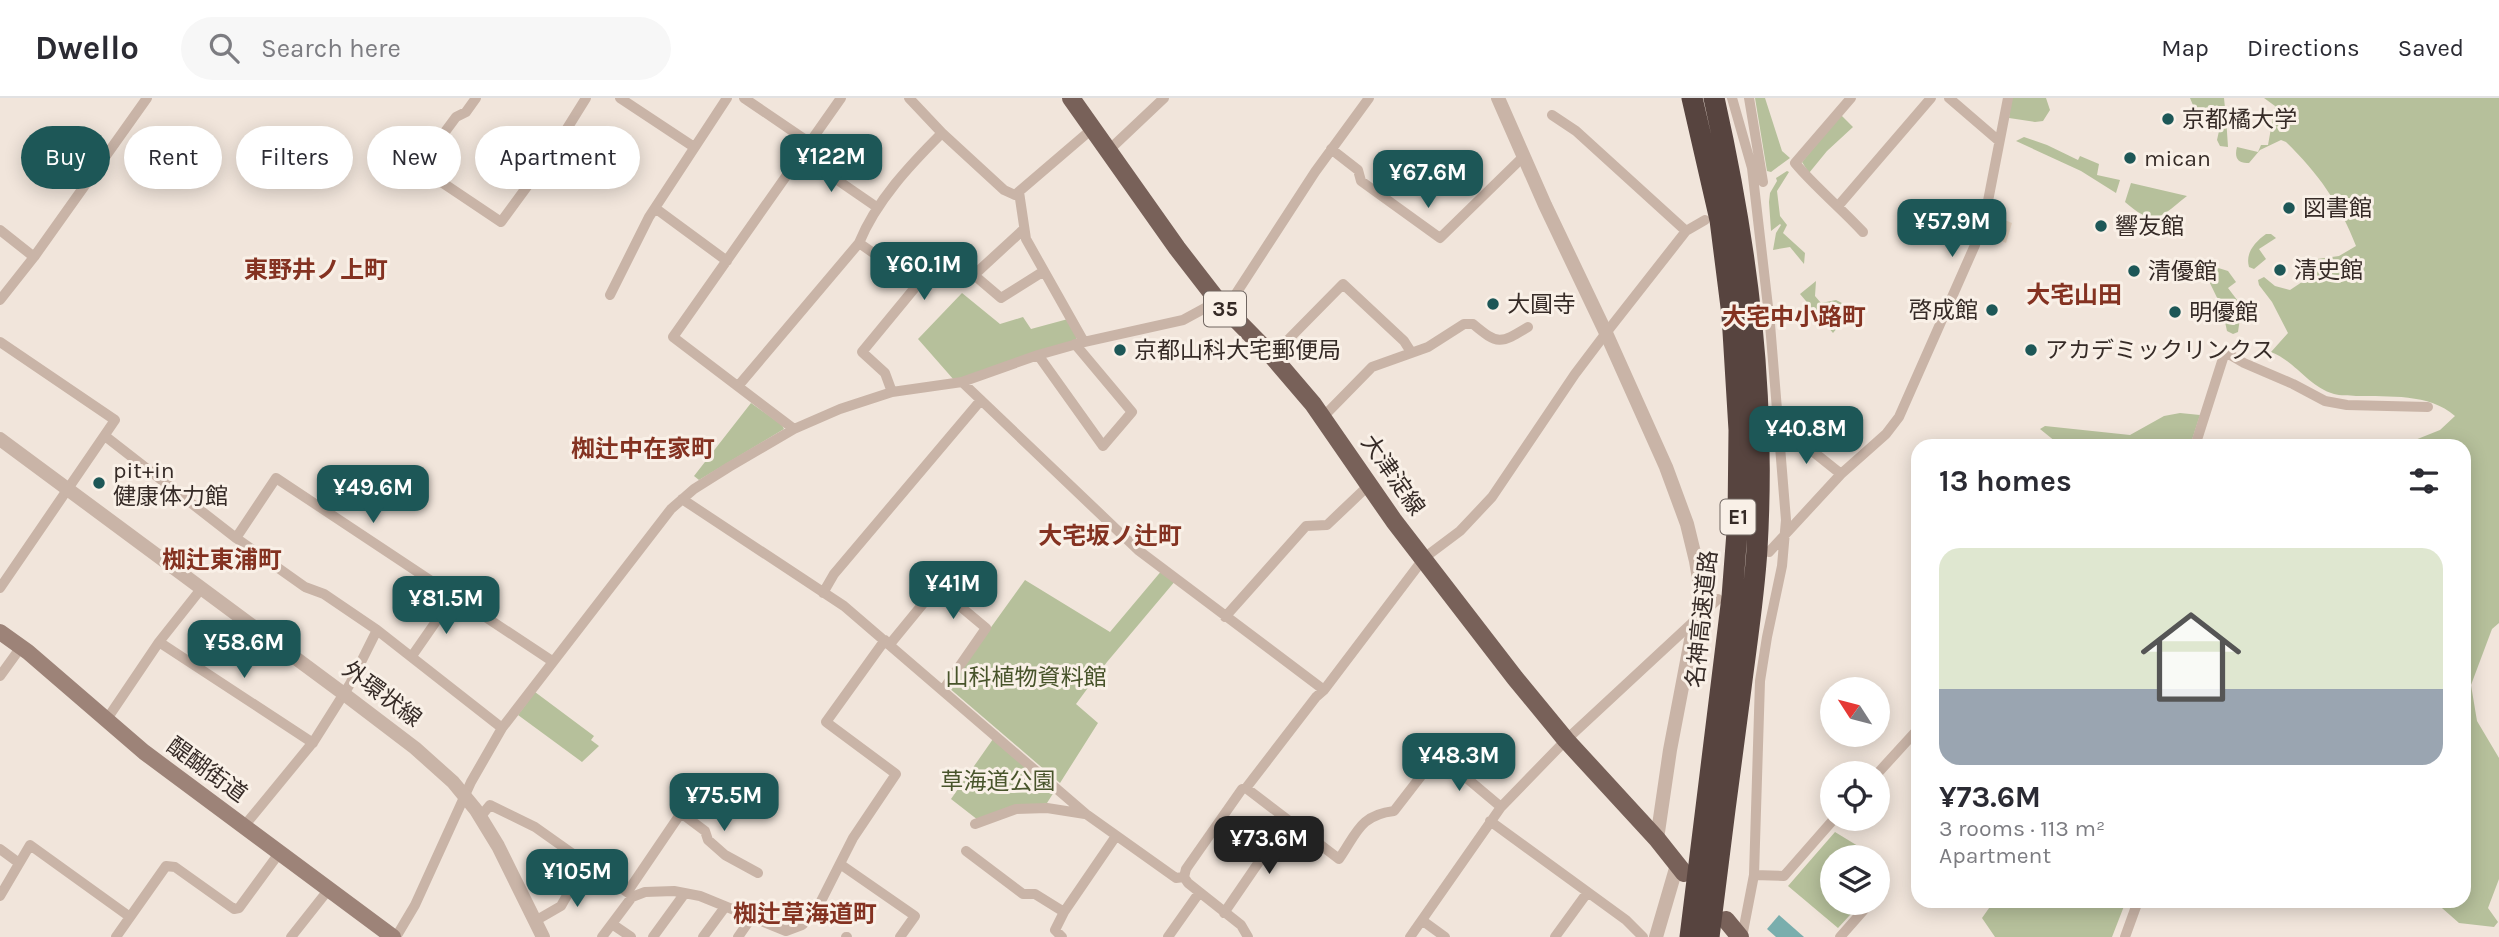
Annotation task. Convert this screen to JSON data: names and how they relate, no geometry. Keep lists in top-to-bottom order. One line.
{"streets":{"highway":["E1","名神高速道路"],"main road":["35","大津淀線","醍醐街道"],"street":["外環状線"]},"districts":["東野井ノ上町","大宅山田","大宅中小路町","椥辻中在家町","大宅坂ノ辻町","椥辻東浦町","椥辻草海道町"],"parks":["山科植物資料館","草海道公園"],"places":["京都橘大学","mican","図書館","響友館","清史館","清優館","大圓寺","啓成館","明優館","京都山科大宅郵便局","アカデミックリンクス","pit+in 健康体力館"],"north":"top left","page":{"header":"Dwello","search":"Search here","nav":["Map","Directions","Saved"],"chip":["Buy","Rent","Filters","New","Apartment"],"price":["¥122M","¥67.6M","¥57.9M","¥60.1M","¥40.8M","¥49.6M","¥41M","¥81.5M","¥58.6M","¥48.3M","¥75.5M","¥73.6M","¥105M"],"heading":"13 homes","list":[{"name":"¥73.6M","note":"3 rooms · 113 m² · Apartment"}]}}
